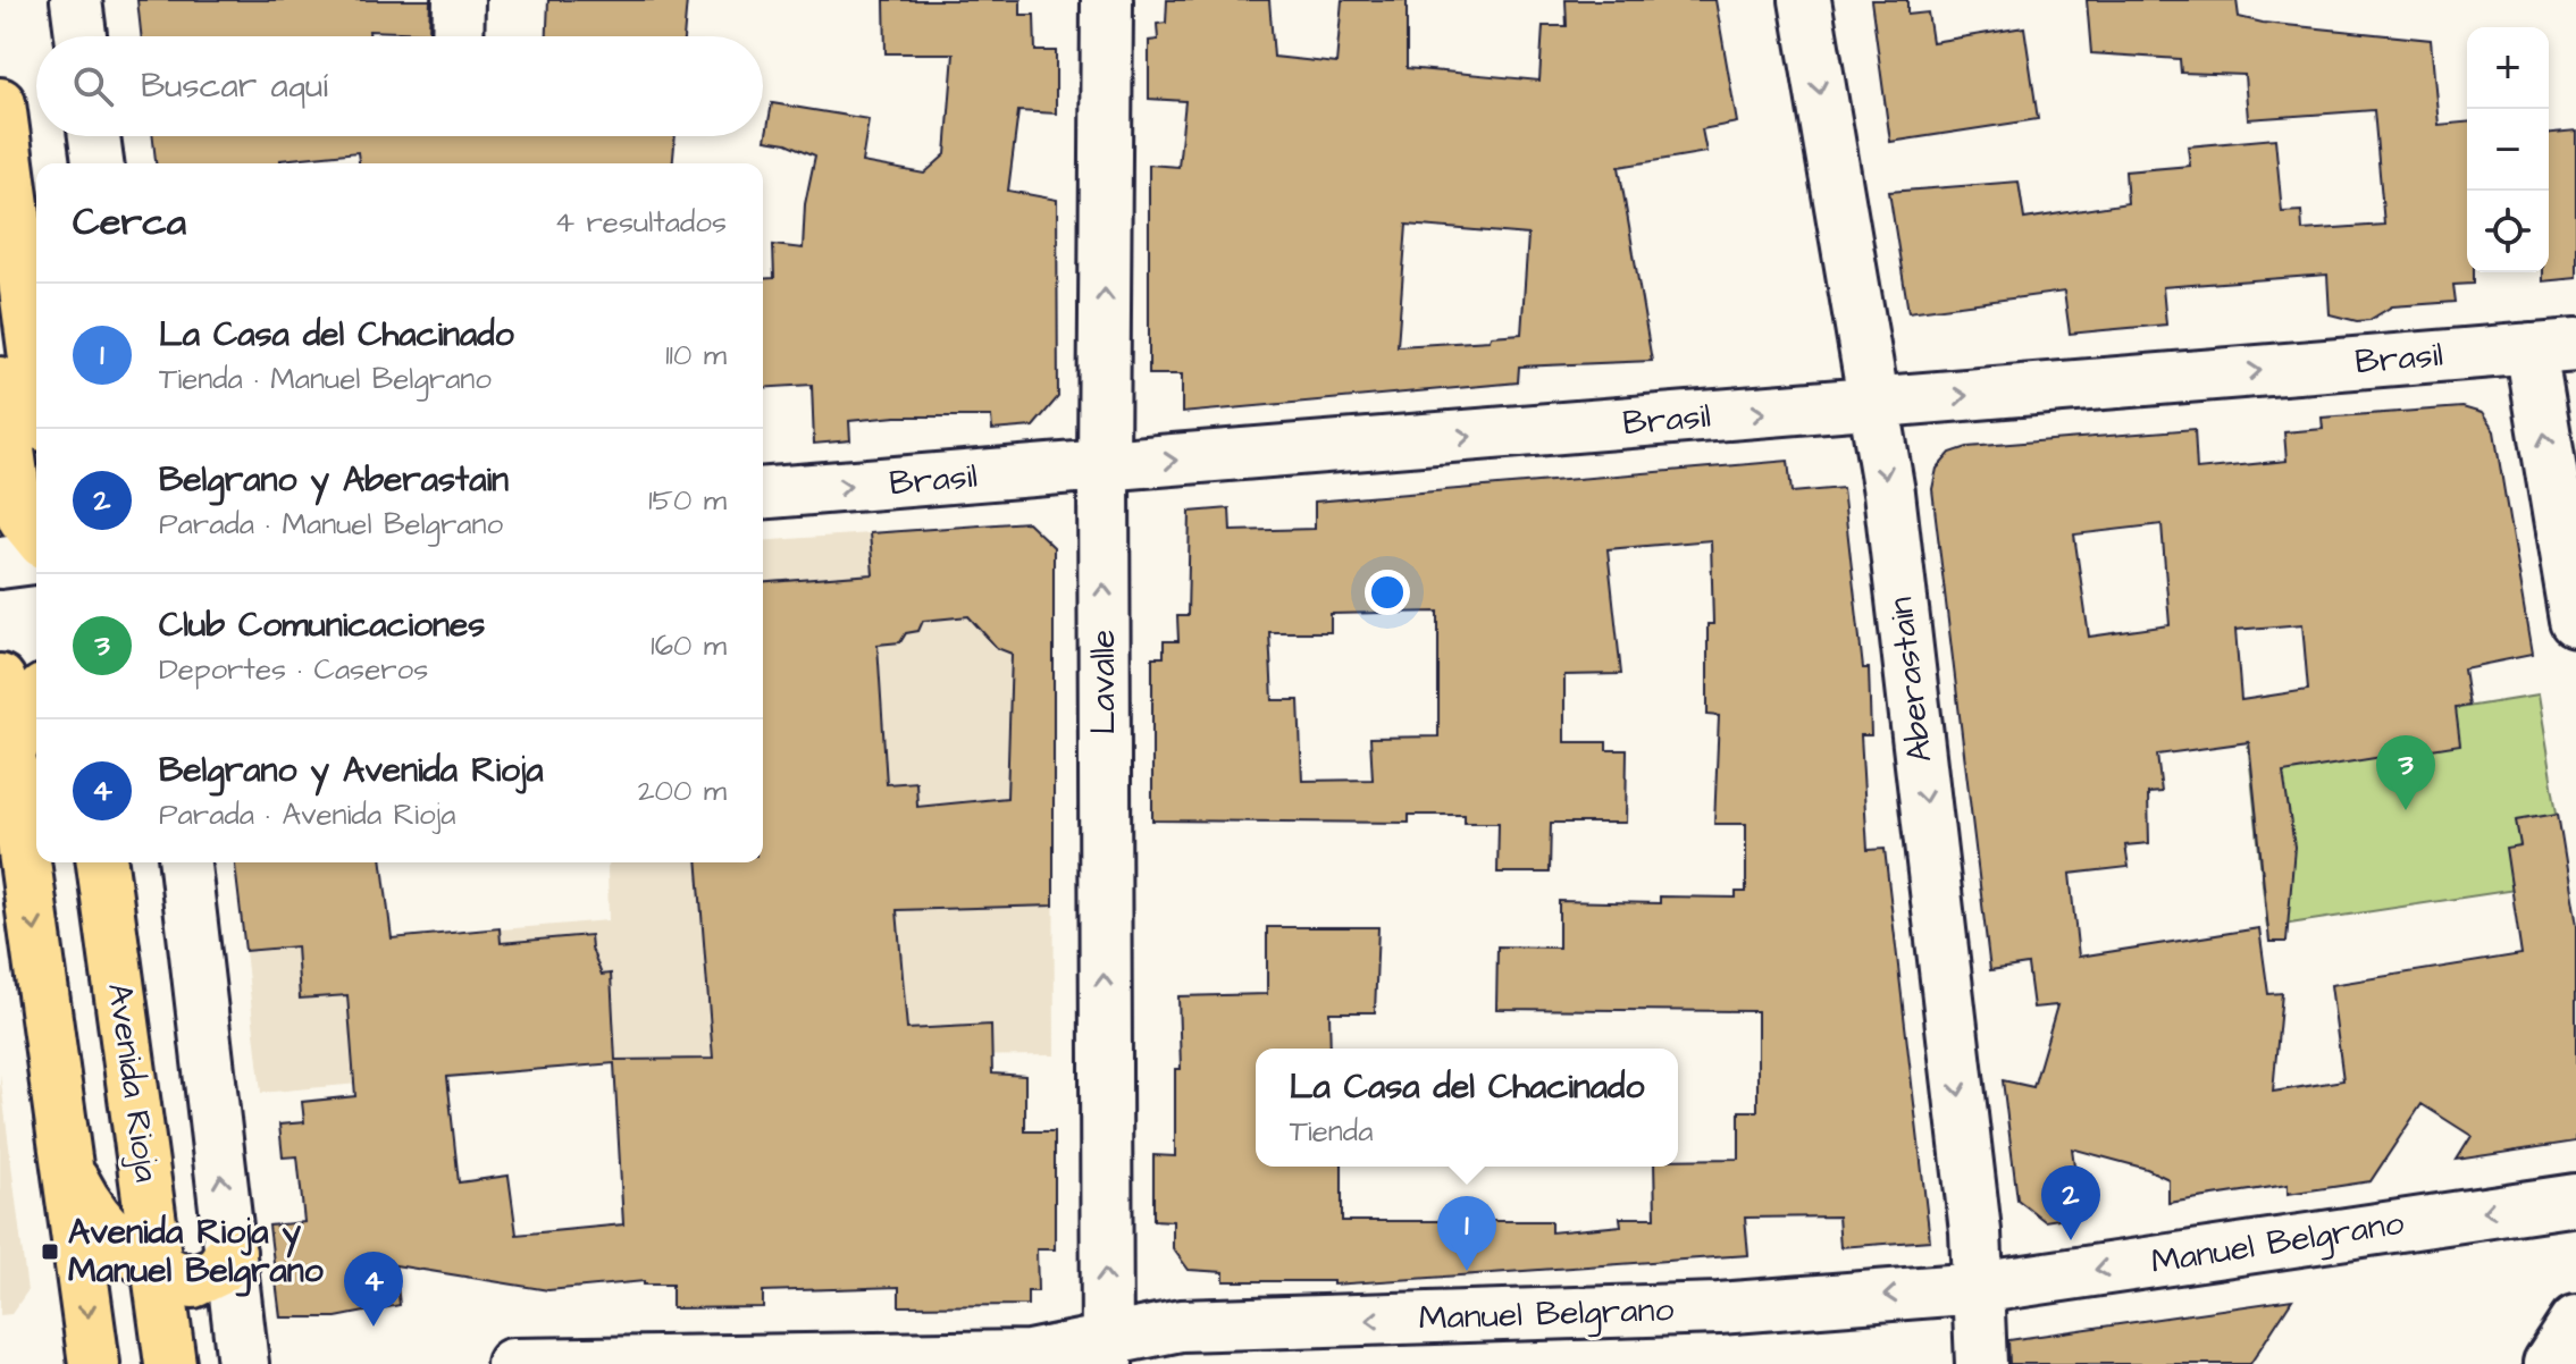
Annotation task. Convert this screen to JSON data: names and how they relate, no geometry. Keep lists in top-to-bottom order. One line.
{"streets":{"main road":["Avenida Rioja"],"street":["Brasil","Aberastain","Lavalle","Manuel Belgrano"]},"crossings":[["Brasil","Aberastain"],["Brasil","Lavalle"],["Aberastain","Manuel Belgrano"],["Lavalle","Manuel Belgrano"]],"one_way":["Brasil","Aberastain","Lavalle","Manuel Belgrano"],"places":{"transit":["Avenida Rioja y Manuel Belgrano"]},"page":{"map_buttons":["+","−"],"search":"Buscar aquí","heading":["Cerca","4 resultados"],"list":[{"mark":"1","name":"La Casa del Chacinado","note":"Tienda · Manuel Belgrano","value":"110 m"},{"mark":"2","name":"Belgrano y Aberastain","note":"Parada · Manuel Belgrano","value":"150 m"},{"mark":"3","name":"Club Comunicaciones","note":"Deportes · Caseros","value":"160 m"},{"mark":"4","name":"Belgrano y Avenida Rioja","note":"Parada · Avenida Rioja","value":"200 m"}],"pins":["3","2","1","4"],"popup":["La Casa del Chacinado","Tienda"]}}
